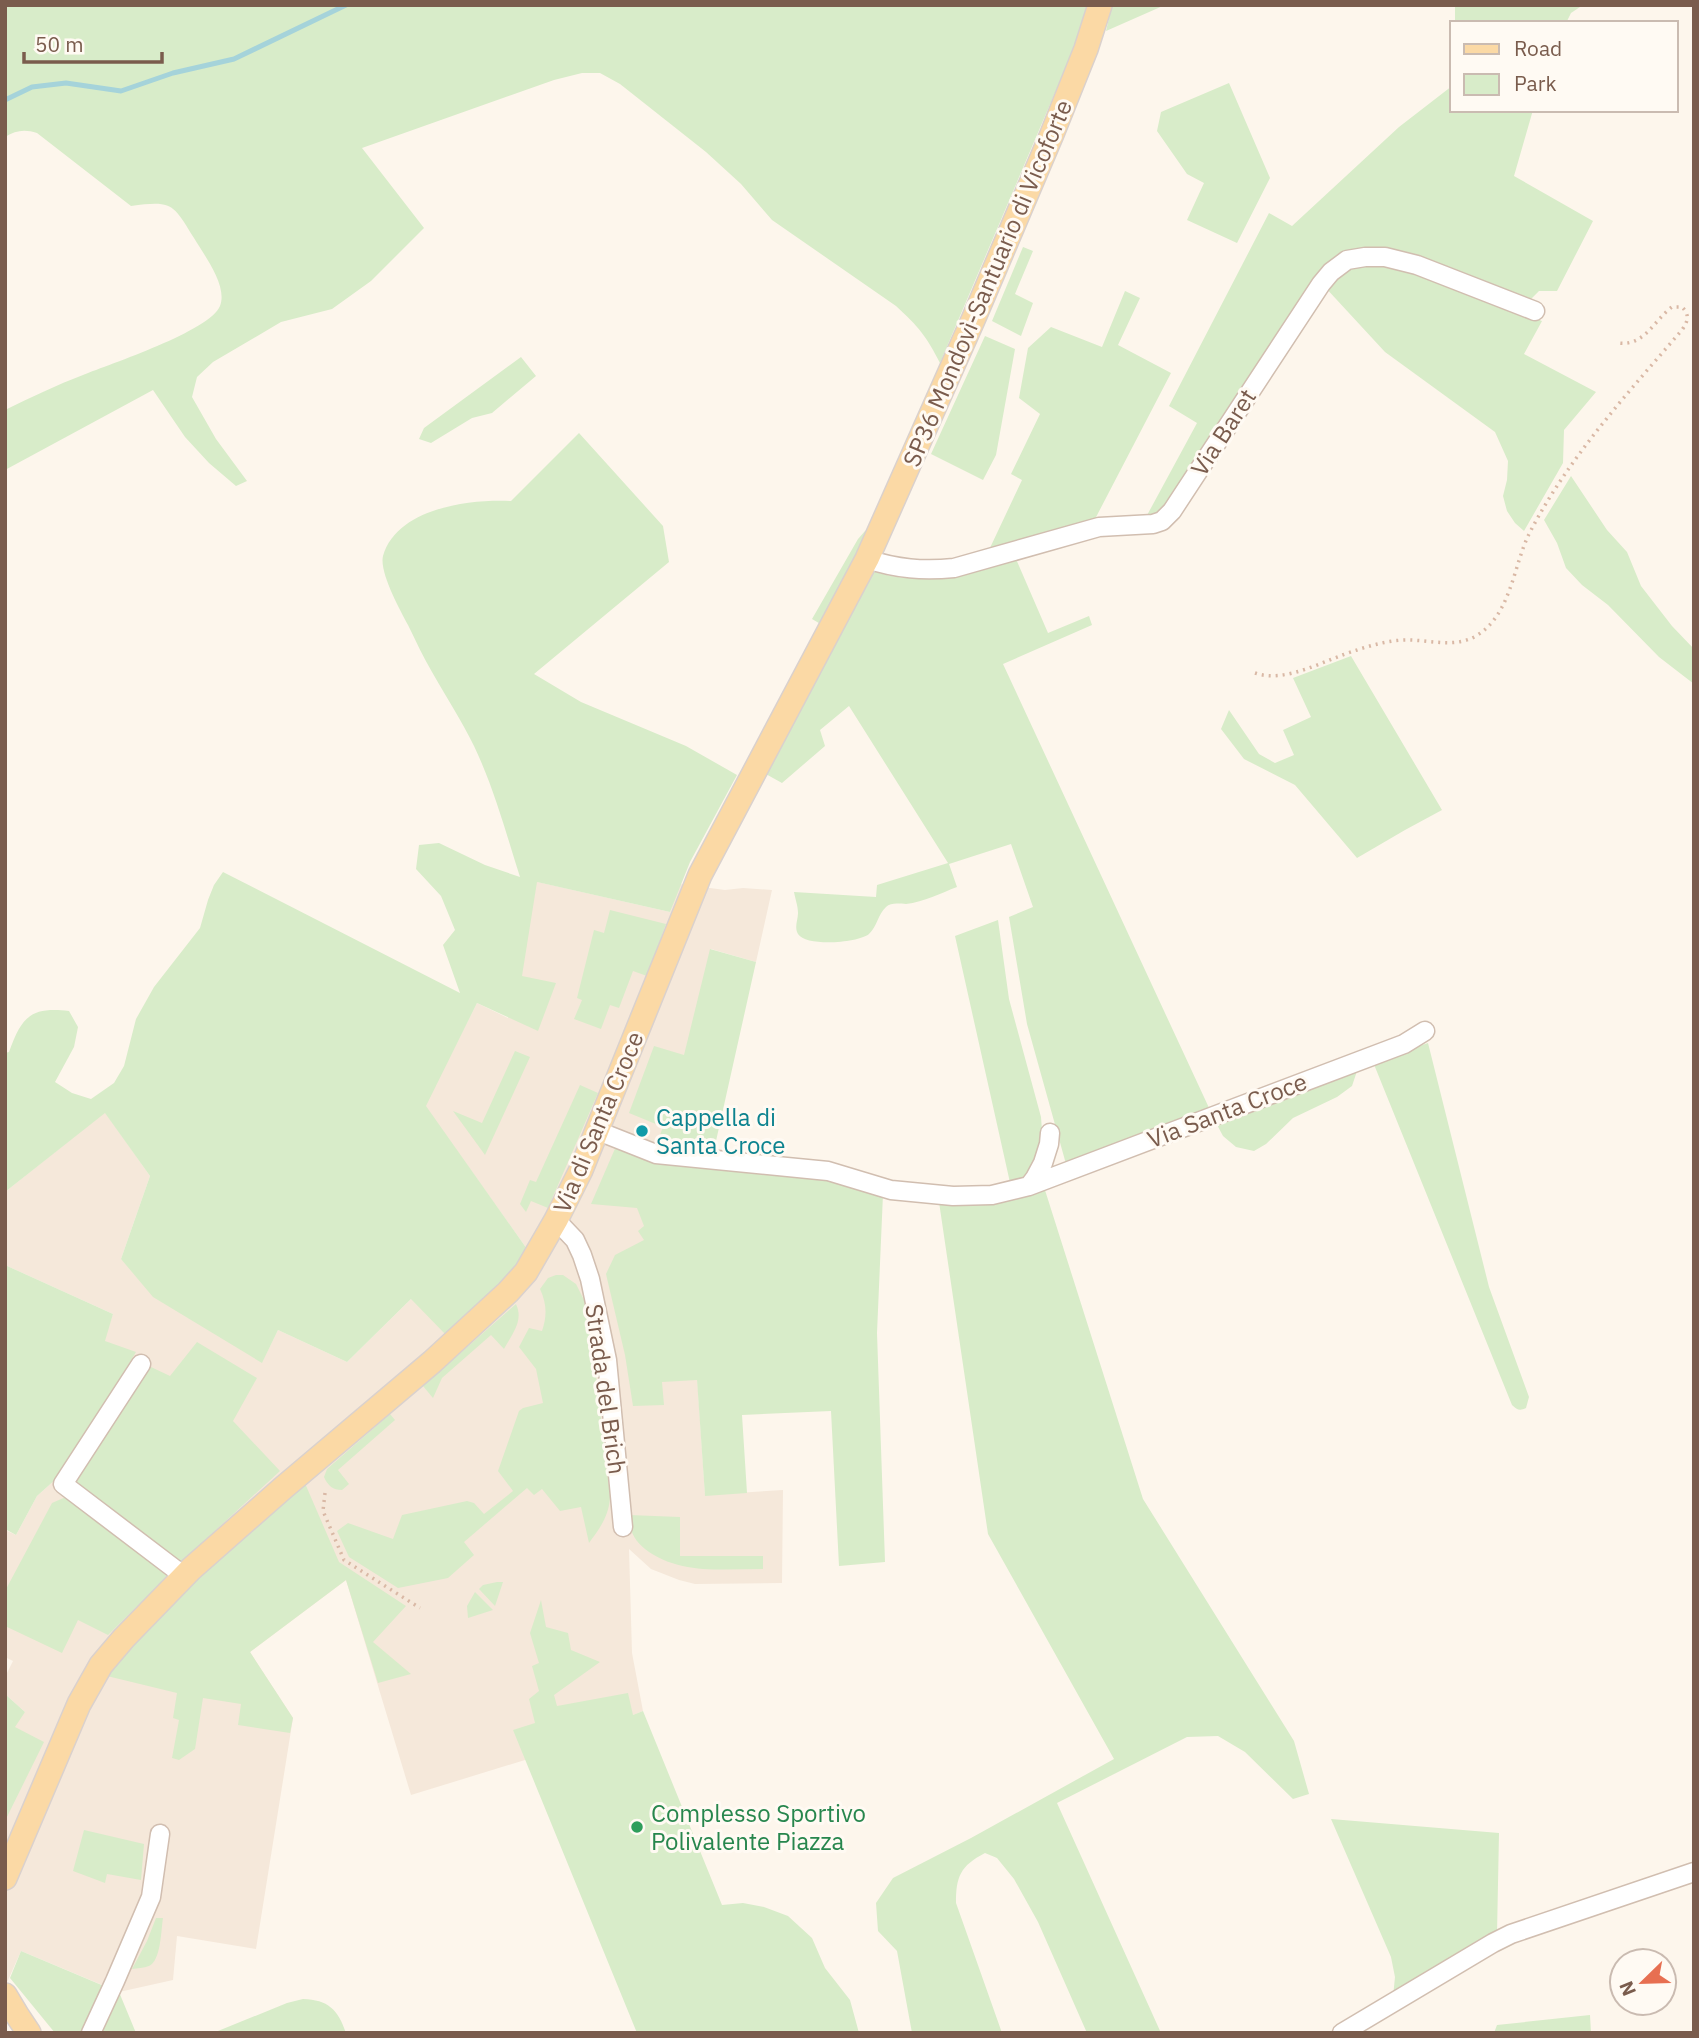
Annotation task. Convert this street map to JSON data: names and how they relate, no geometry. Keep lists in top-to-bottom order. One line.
{"streets":{"main road":["SP36 Mondovì-Santuario di Vicoforte","Via di Santa Croce"],"street":["Via Baret","Via Santa Croce","Strada del Brich"]},"crossings":[["SP36 Mondovì-Santuario di Vicoforte","Via Baret"],["SP36 Mondovì-Santuario di Vicoforte","Via di Santa Croce"],["Via Baret","Via di Santa Croce"],["Via Santa Croce","Via di Santa Croce"],["Via di Santa Croce","Strada del Brich"]],"places":["Cappella di Santa Croce","Complesso Sportivo Polivalente Piazza"],"legend":["Road","Park"],"scale_bar":"50 m","north":"bottom left"}
